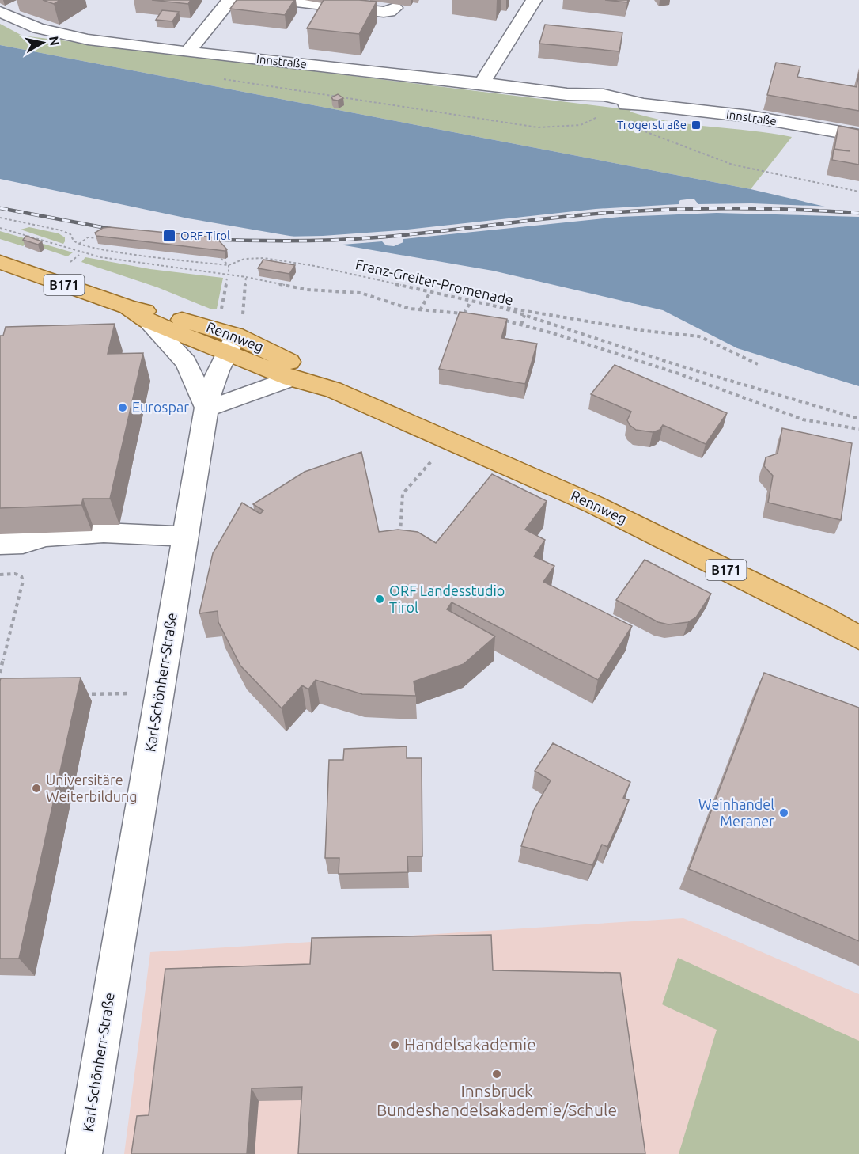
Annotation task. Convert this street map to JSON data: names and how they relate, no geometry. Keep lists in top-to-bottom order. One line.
{"streets":{"main road":["B171","Rennweg"],"street":["Innstraße","Karl-Schönherr-Straße"],"path":["Franz-Greiter-Promenade"]},"crossings":[["Rennweg","Karl-Schönherr-Straße"]],"places":{"transit":["Trogerstraße","ORF Tirol"],"other":["Eurospar","ORF Landesstudio Tirol","Universitäre Weiterbildung","Weinhandel Meraner","Handelsakademie","Innsbruck Bundeshandelsakademie/Schule"]},"north":"right"}
